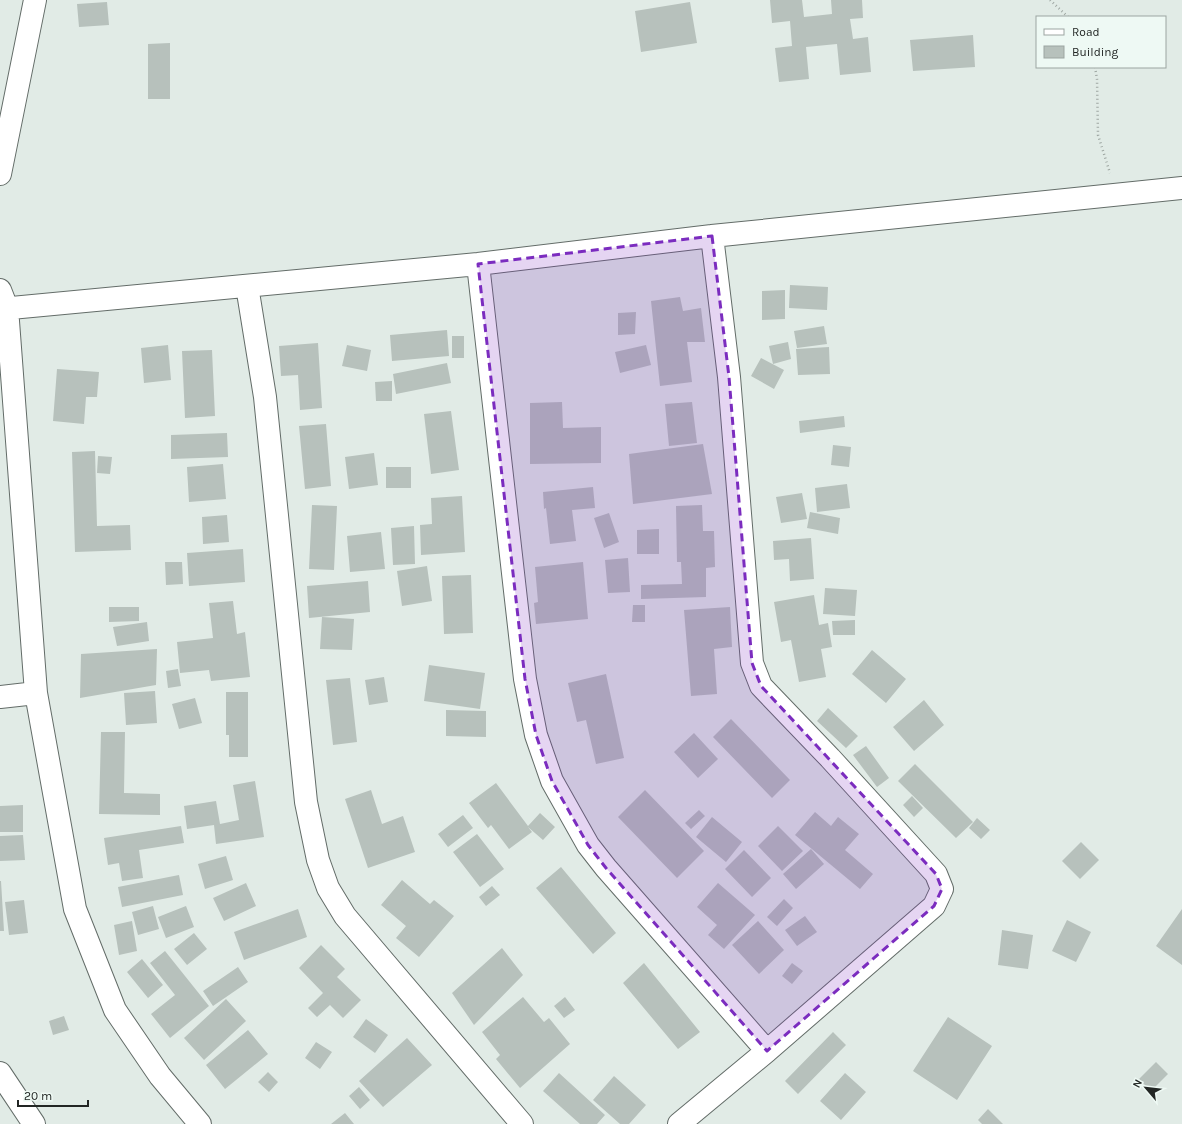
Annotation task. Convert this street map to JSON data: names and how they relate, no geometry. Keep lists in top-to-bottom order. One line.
{"legend":["Road","Building"],"scale_bar":"20 m","north":"top left"}
